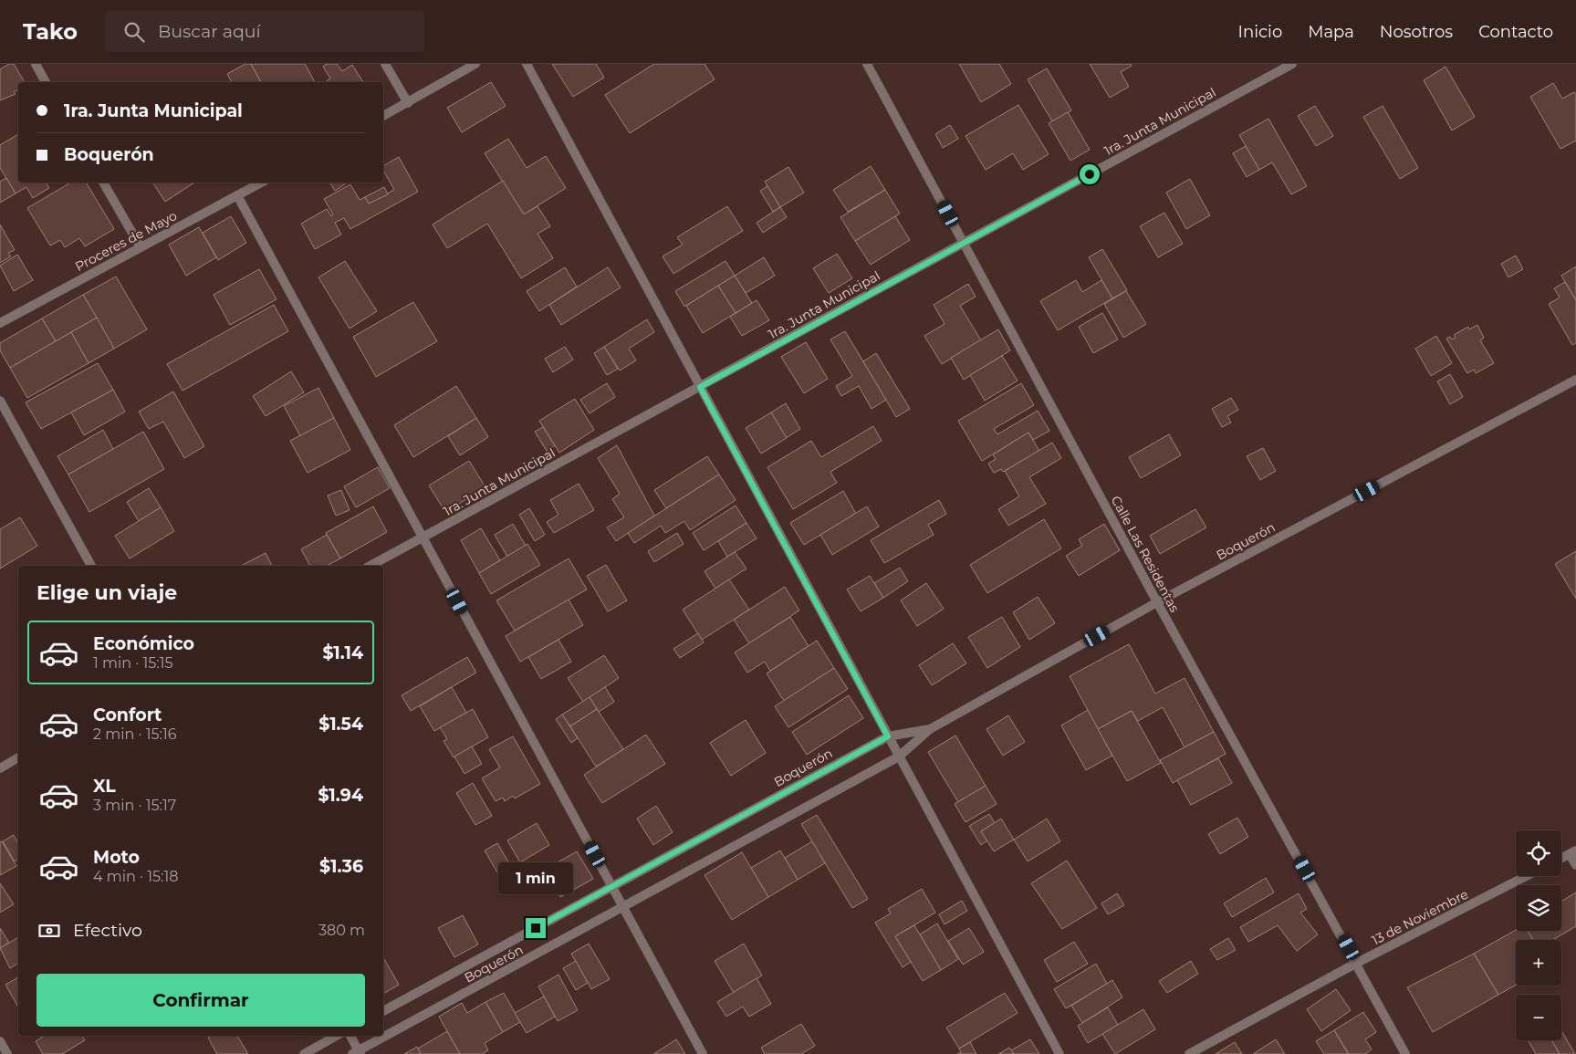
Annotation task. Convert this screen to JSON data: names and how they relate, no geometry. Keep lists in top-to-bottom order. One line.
{"streets":{"street":["1ra. Junta Municipal","Proceres de Mayo","Boquerón","Calle Las Residentas","13 de Noviembre"]},"crossings":[["1ra. Junta Municipal","Calle Las Residentas"],["Boquerón","Calle Las Residentas"],["Calle Las Residentas","13 de Noviembre"]],"page":{"header":"Tako","search":"Buscar aquí","nav":["Inicio","Mapa","Nosotros","Contacto"],"banner":["1ra. Junta Municipal","Boquerón"],"heading":"Elige un viaje","list":[{"name":"Económico","note":"1 min · 15:15","value":"$1.14"},{"name":"Confort","note":"2 min · 15:16","value":"$1.54"},{"name":"XL","note":"3 min · 15:17","value":"$1.94"},{"name":"Moto","note":"4 min · 15:18","value":"$1.36"}],"map_buttons":["+","−"],"bubble":"1 min","pay":["Efectivo","380 m"],"buttons":"Confirmar"}}
